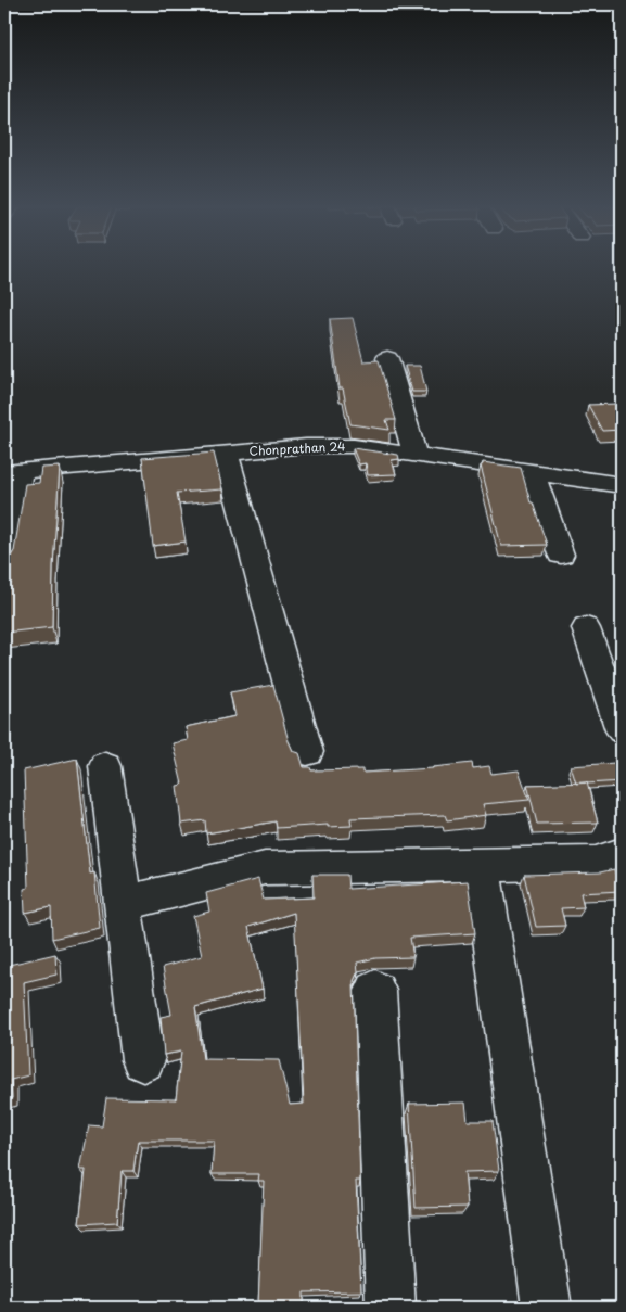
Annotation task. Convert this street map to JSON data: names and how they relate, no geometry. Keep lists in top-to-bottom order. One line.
{"streets":{"street":["Chonprathan 24"]}}
